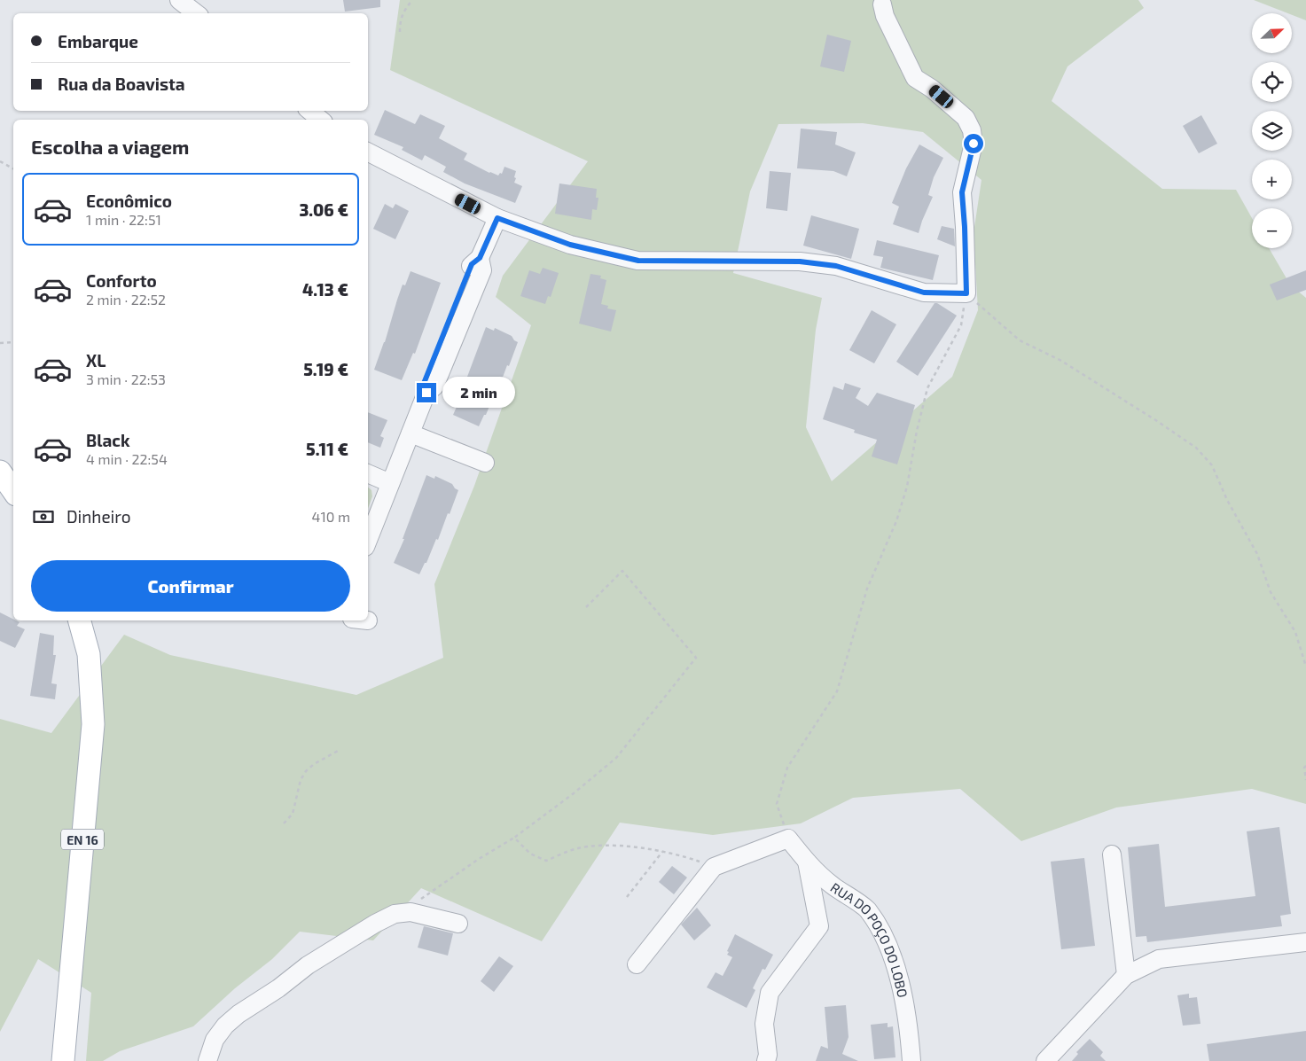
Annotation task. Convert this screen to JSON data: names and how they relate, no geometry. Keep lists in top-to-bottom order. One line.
{"streets":{"main road":["EN 16"],"street":["RUA DO POÇO DO LOBO"]},"north":"top right","page":{"map_buttons":["+","−"],"banner":["Embarque","Rua da Boavista"],"heading":"Escolha a viagem","list":[{"name":"Econômico","note":"1 min · 22:51","value":"3.06 €"},{"name":"Conforto","note":"2 min · 22:52","value":"4.13 €"},{"name":"XL","note":"3 min · 22:53","value":"5.19 €"},{"name":"Black","note":"4 min · 22:54","value":"5.11 €"}],"bubble":"2 min","pay":["Dinheiro","410 m"],"buttons":"Confirmar"}}
